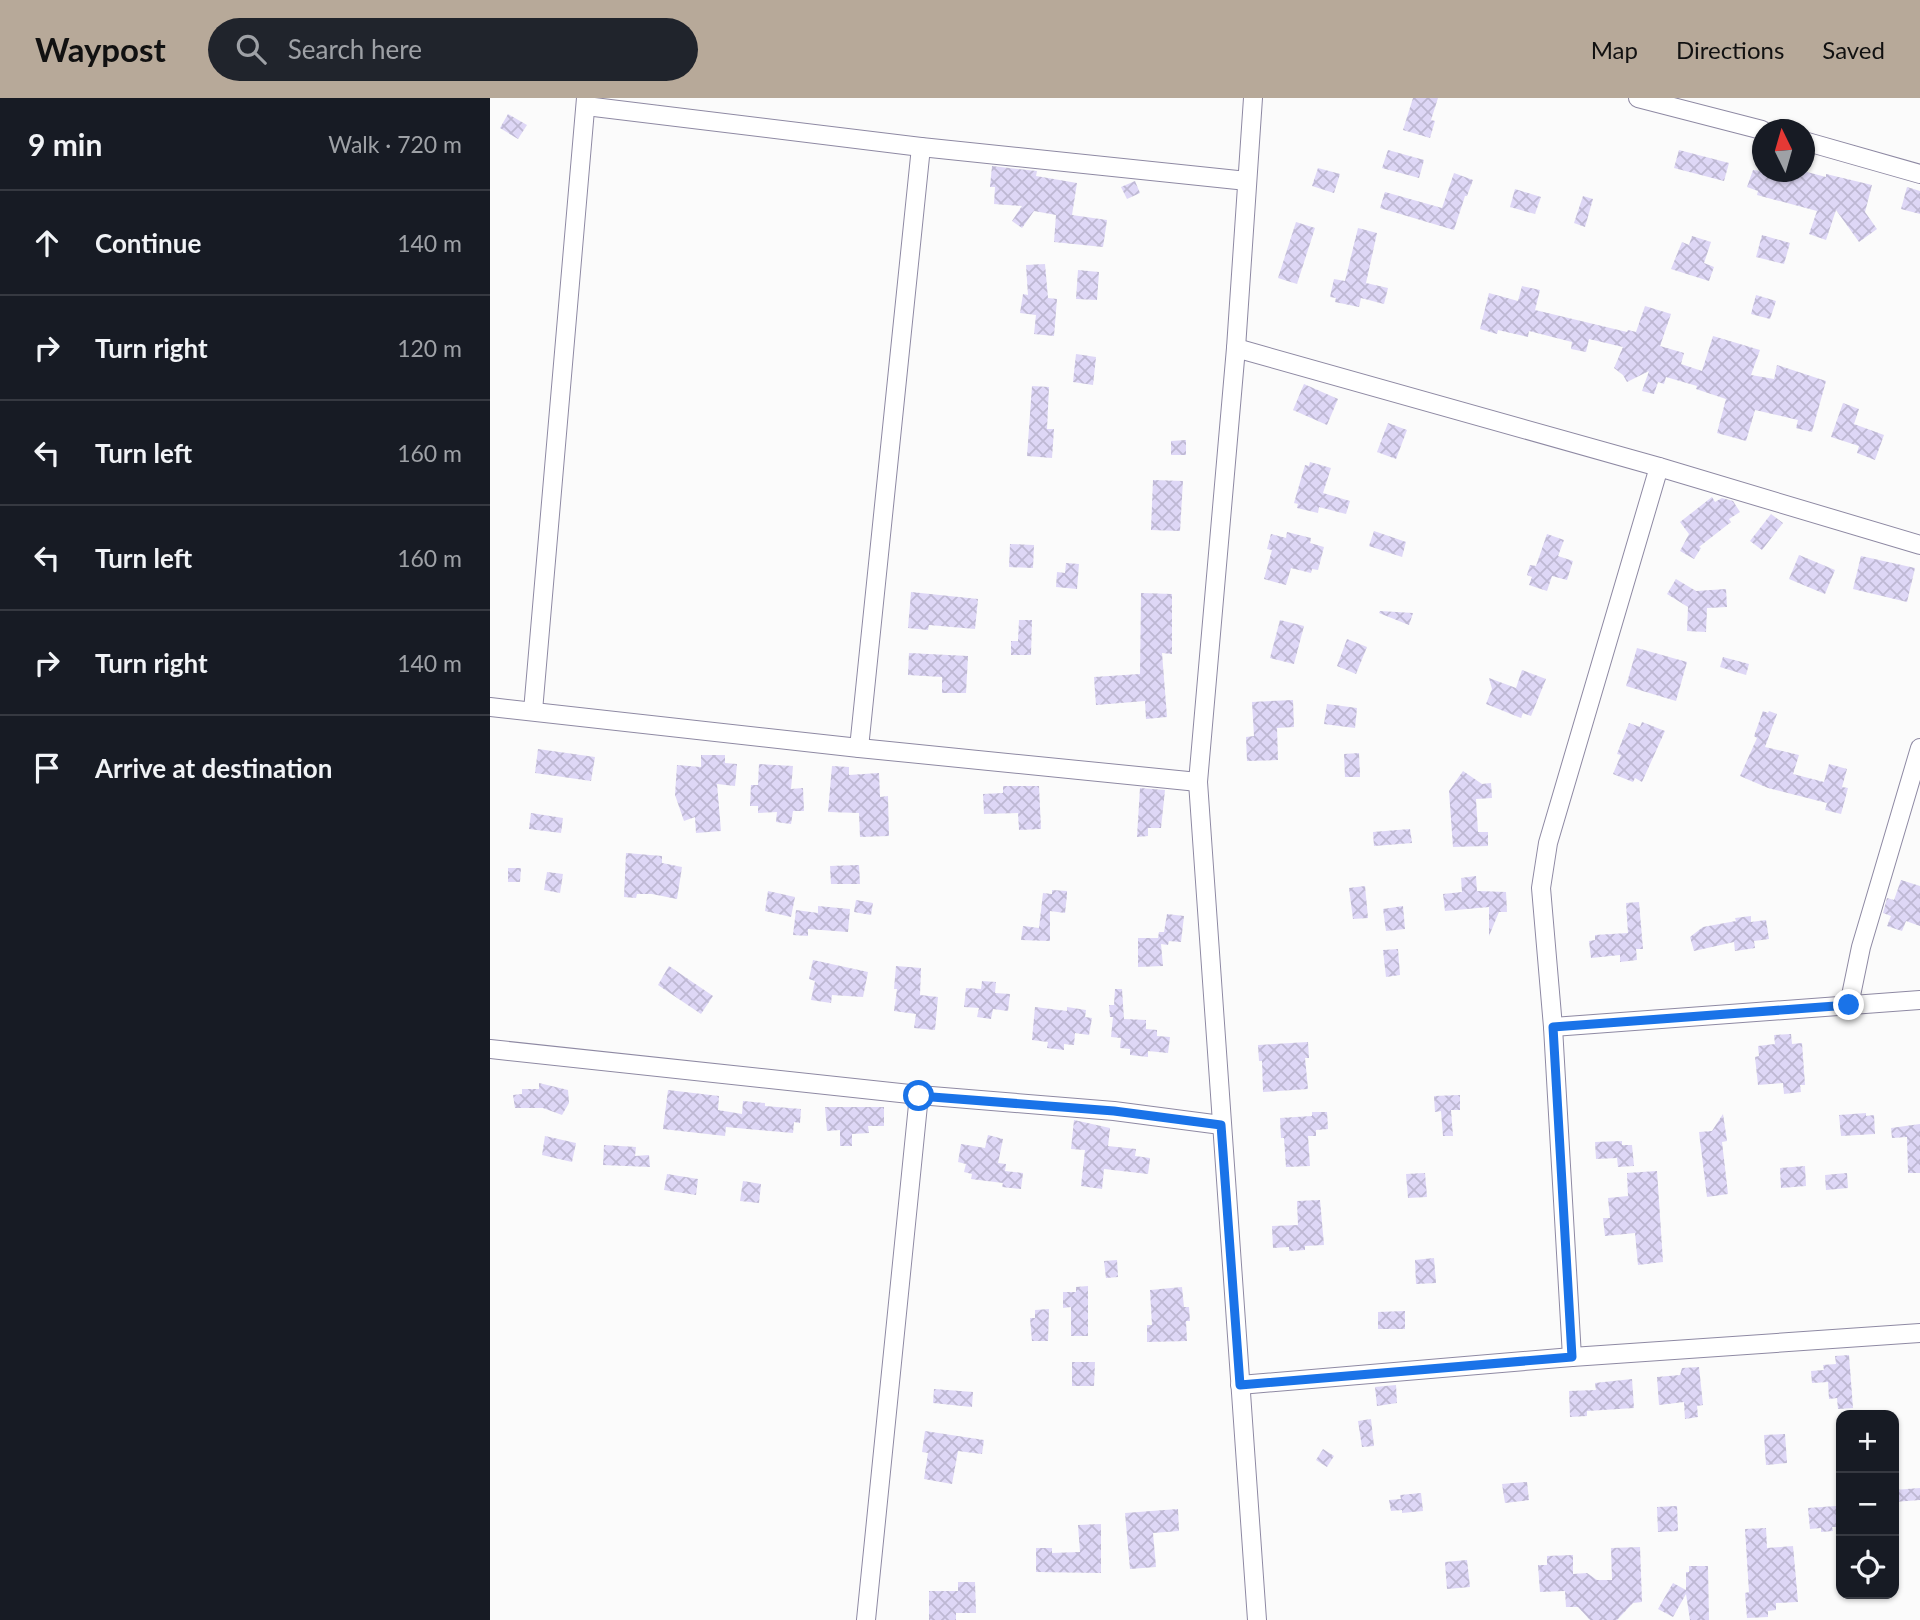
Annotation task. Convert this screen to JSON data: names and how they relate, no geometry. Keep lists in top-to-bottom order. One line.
{"north":"top","page":{"header":"Waypost","search":"Search here","nav":["Map","Directions","Saved"],"heading":["9 min","Walk · 720 m"],"list":[["Continue","140 m"],["Turn right","120 m"],["Turn left","160 m"],["Turn left","160 m"],["Turn right","140 m"],"Arrive at destination"],"map_buttons":["+","−"]}}
